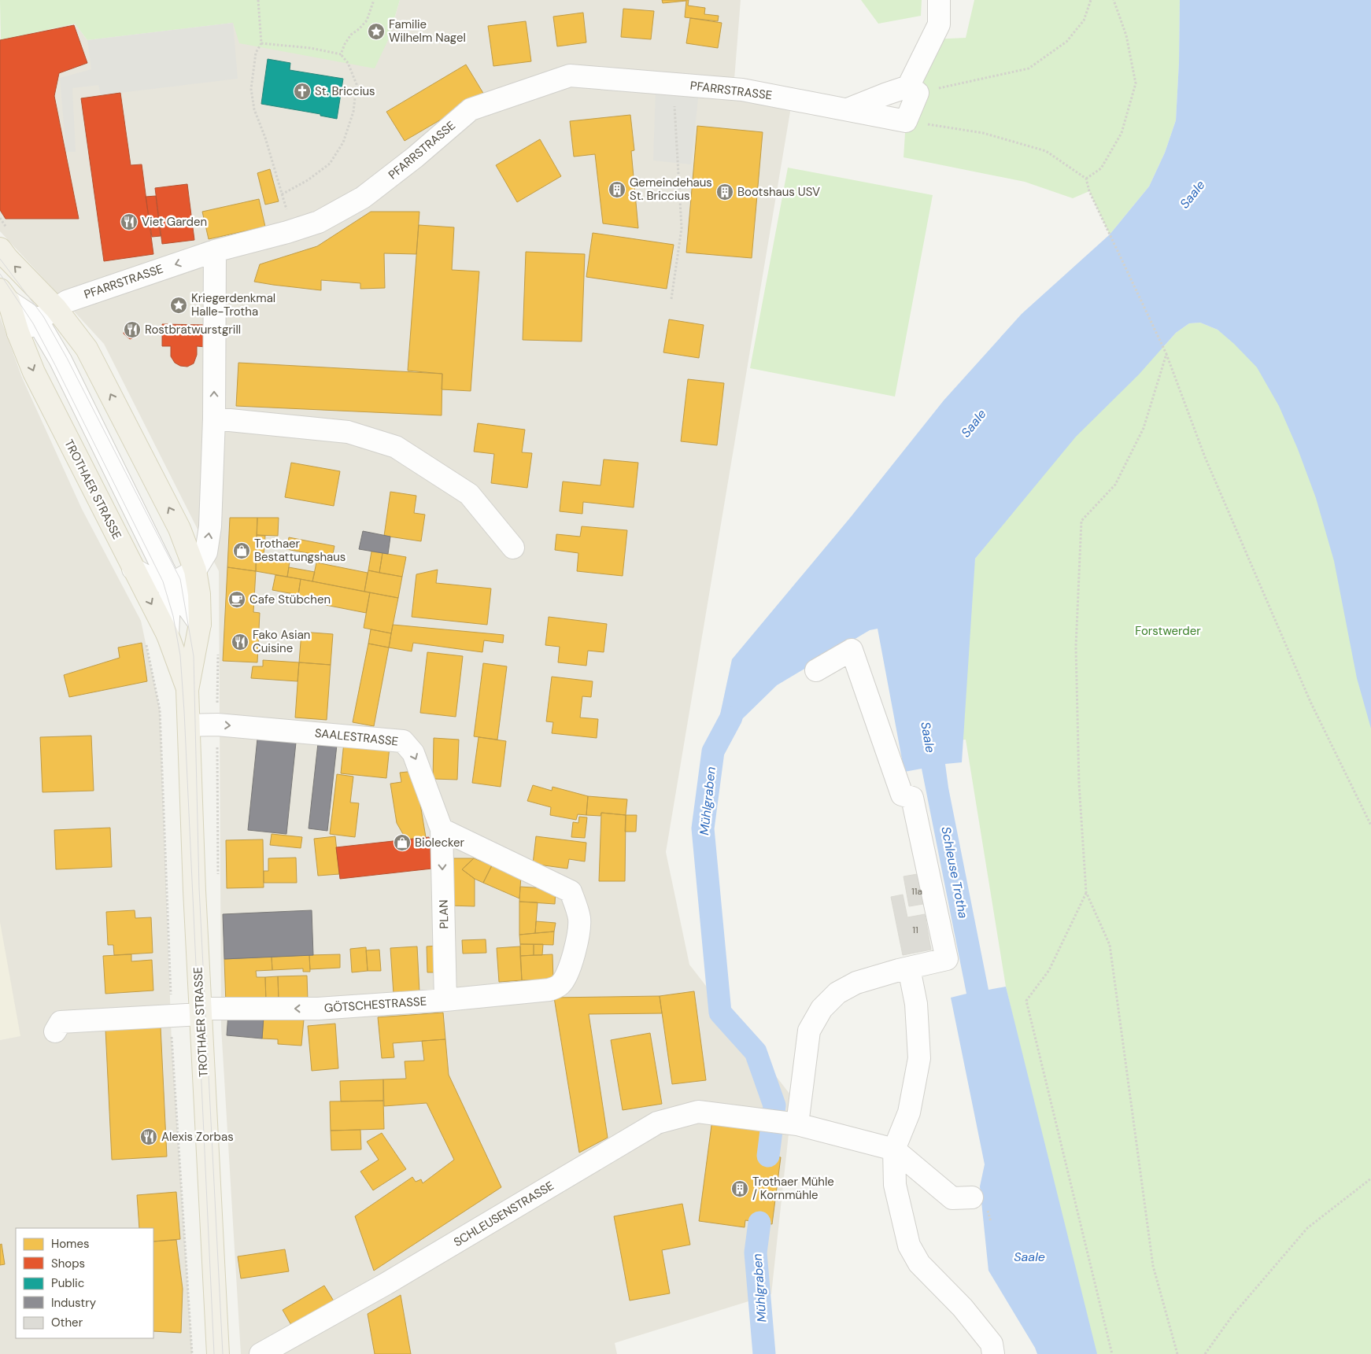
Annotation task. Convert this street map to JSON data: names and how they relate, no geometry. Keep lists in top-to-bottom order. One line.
{"streets":{"main road":["TROTHAER STRASSE"],"street":["PFARRSTRASSE","SAALESTRASSE","PLAN","GÖTSCHESTRASSE","SCHLEUSENSTRASSE"]},"crossings":[["PFARRSTRASSE","TROTHAER STRASSE"],["TROTHAER STRASSE","SAALESTRASSE"],["TROTHAER STRASSE","GÖTSCHESTRASSE"],["SAALESTRASSE","PLAN"],["SAALESTRASSE","GÖTSCHESTRASSE"],["PLAN","GÖTSCHESTRASSE"]],"one_way":["SAALESTRASSE","PLAN"],"water":["Saale","Mühlgraben","Schleuse Trotha"],"parks":["Forstwerder"],"places":{"place":["Familie Wilhelm Nagel","Kriegerdenkmal Halle-Trotha"],"church":["St. Briccius"],"building":["Gemeindehaus St. Briccius","Bootshaus USV","Trothaer Mühle / Kornmühle"],"restaurant":["Viet Garden","Rostbratwurstgrill","Fako Asian Cuisine","Alexis Zorbas"],"shop":["Trothaer Bestattungshaus","Biolecker"],"cafe":["Cafe Stübchen"]},"house_numbers":["11a","11"],"legend":["Homes","Shops","Public","Industry","Other"]}
